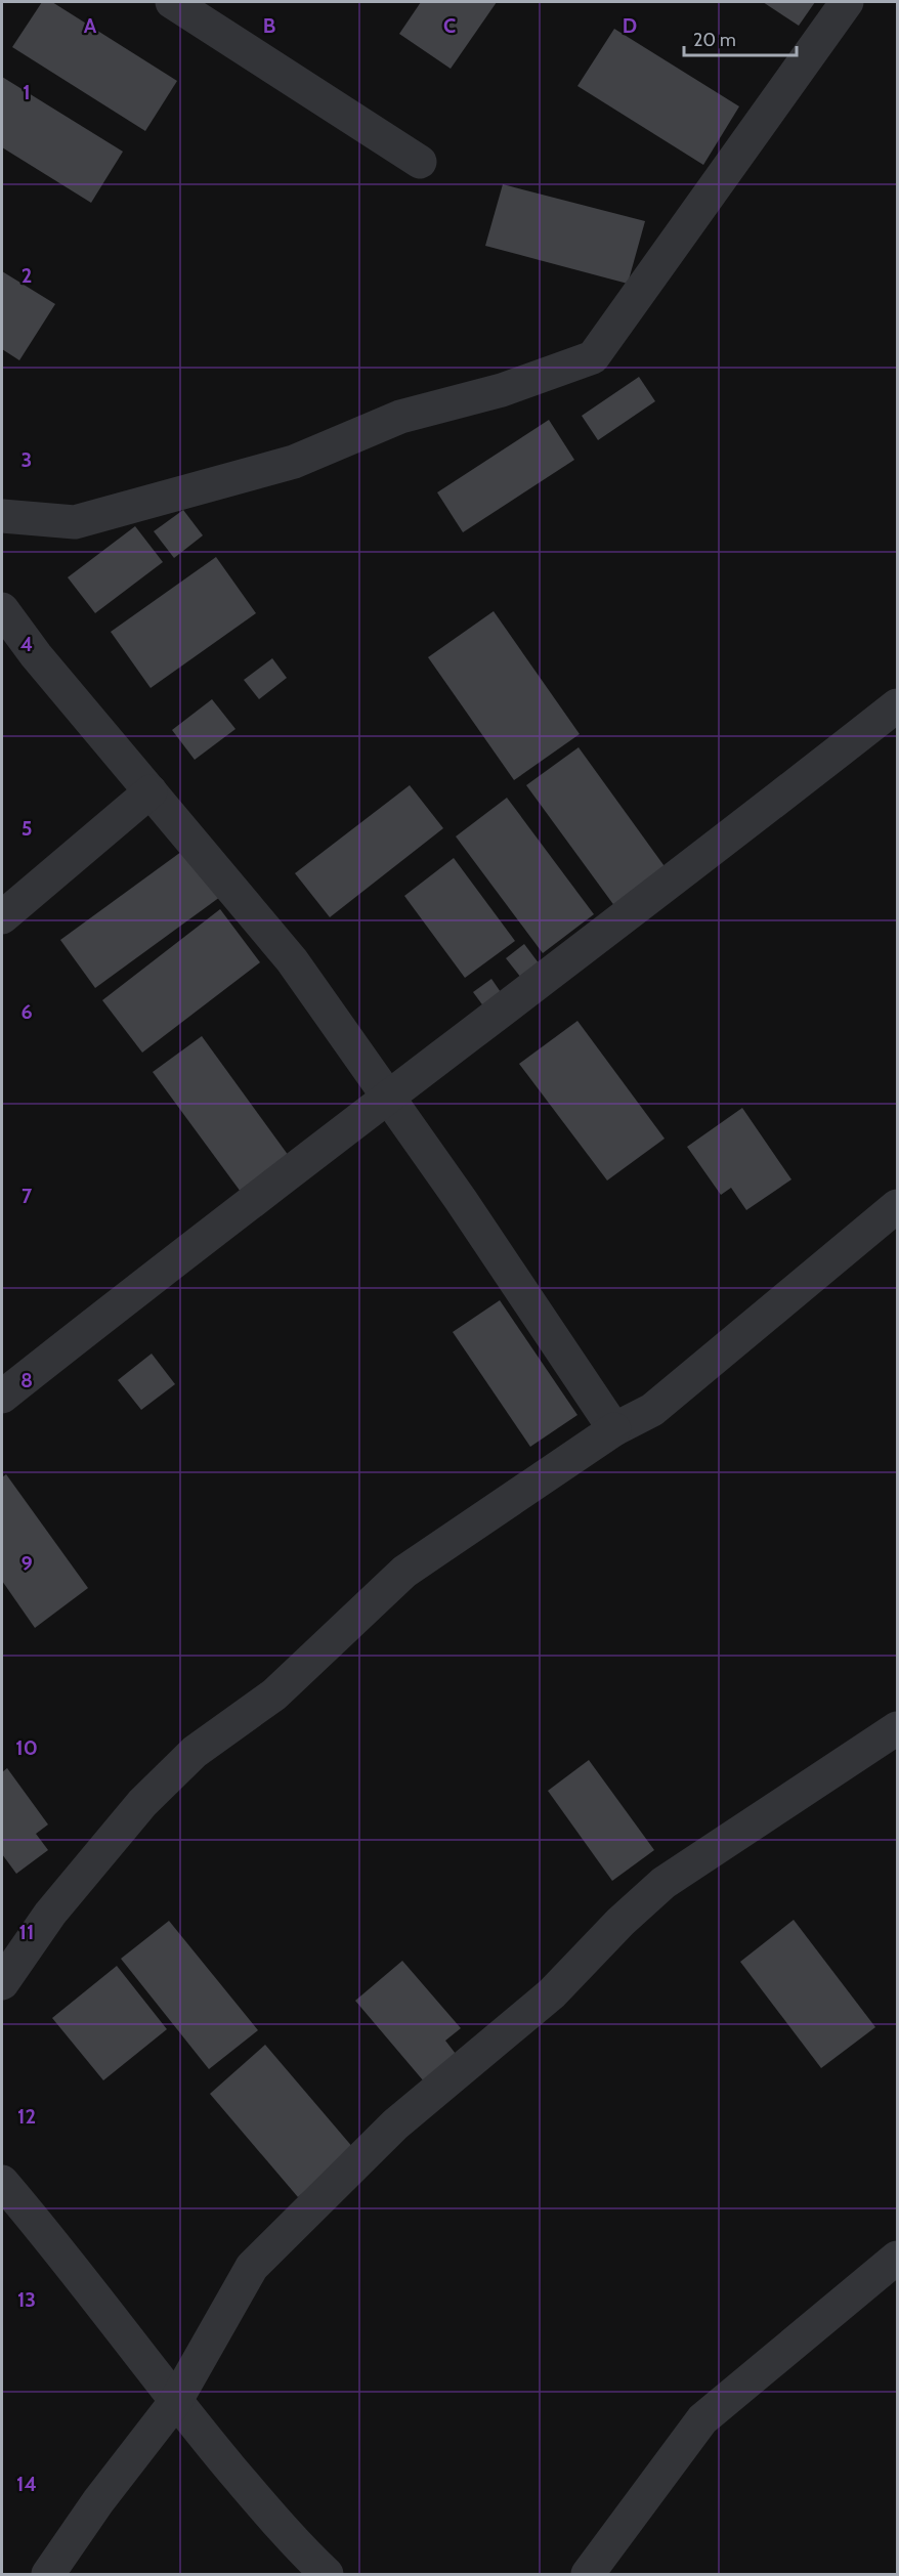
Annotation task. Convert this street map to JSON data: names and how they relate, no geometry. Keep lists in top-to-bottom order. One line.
{"scale_bar":"20 m","grid":{"columns":["A","B","C","D"],"rows":["1","2","3","4","5","6","7","8","9","10","11","12","13","14"]}}
